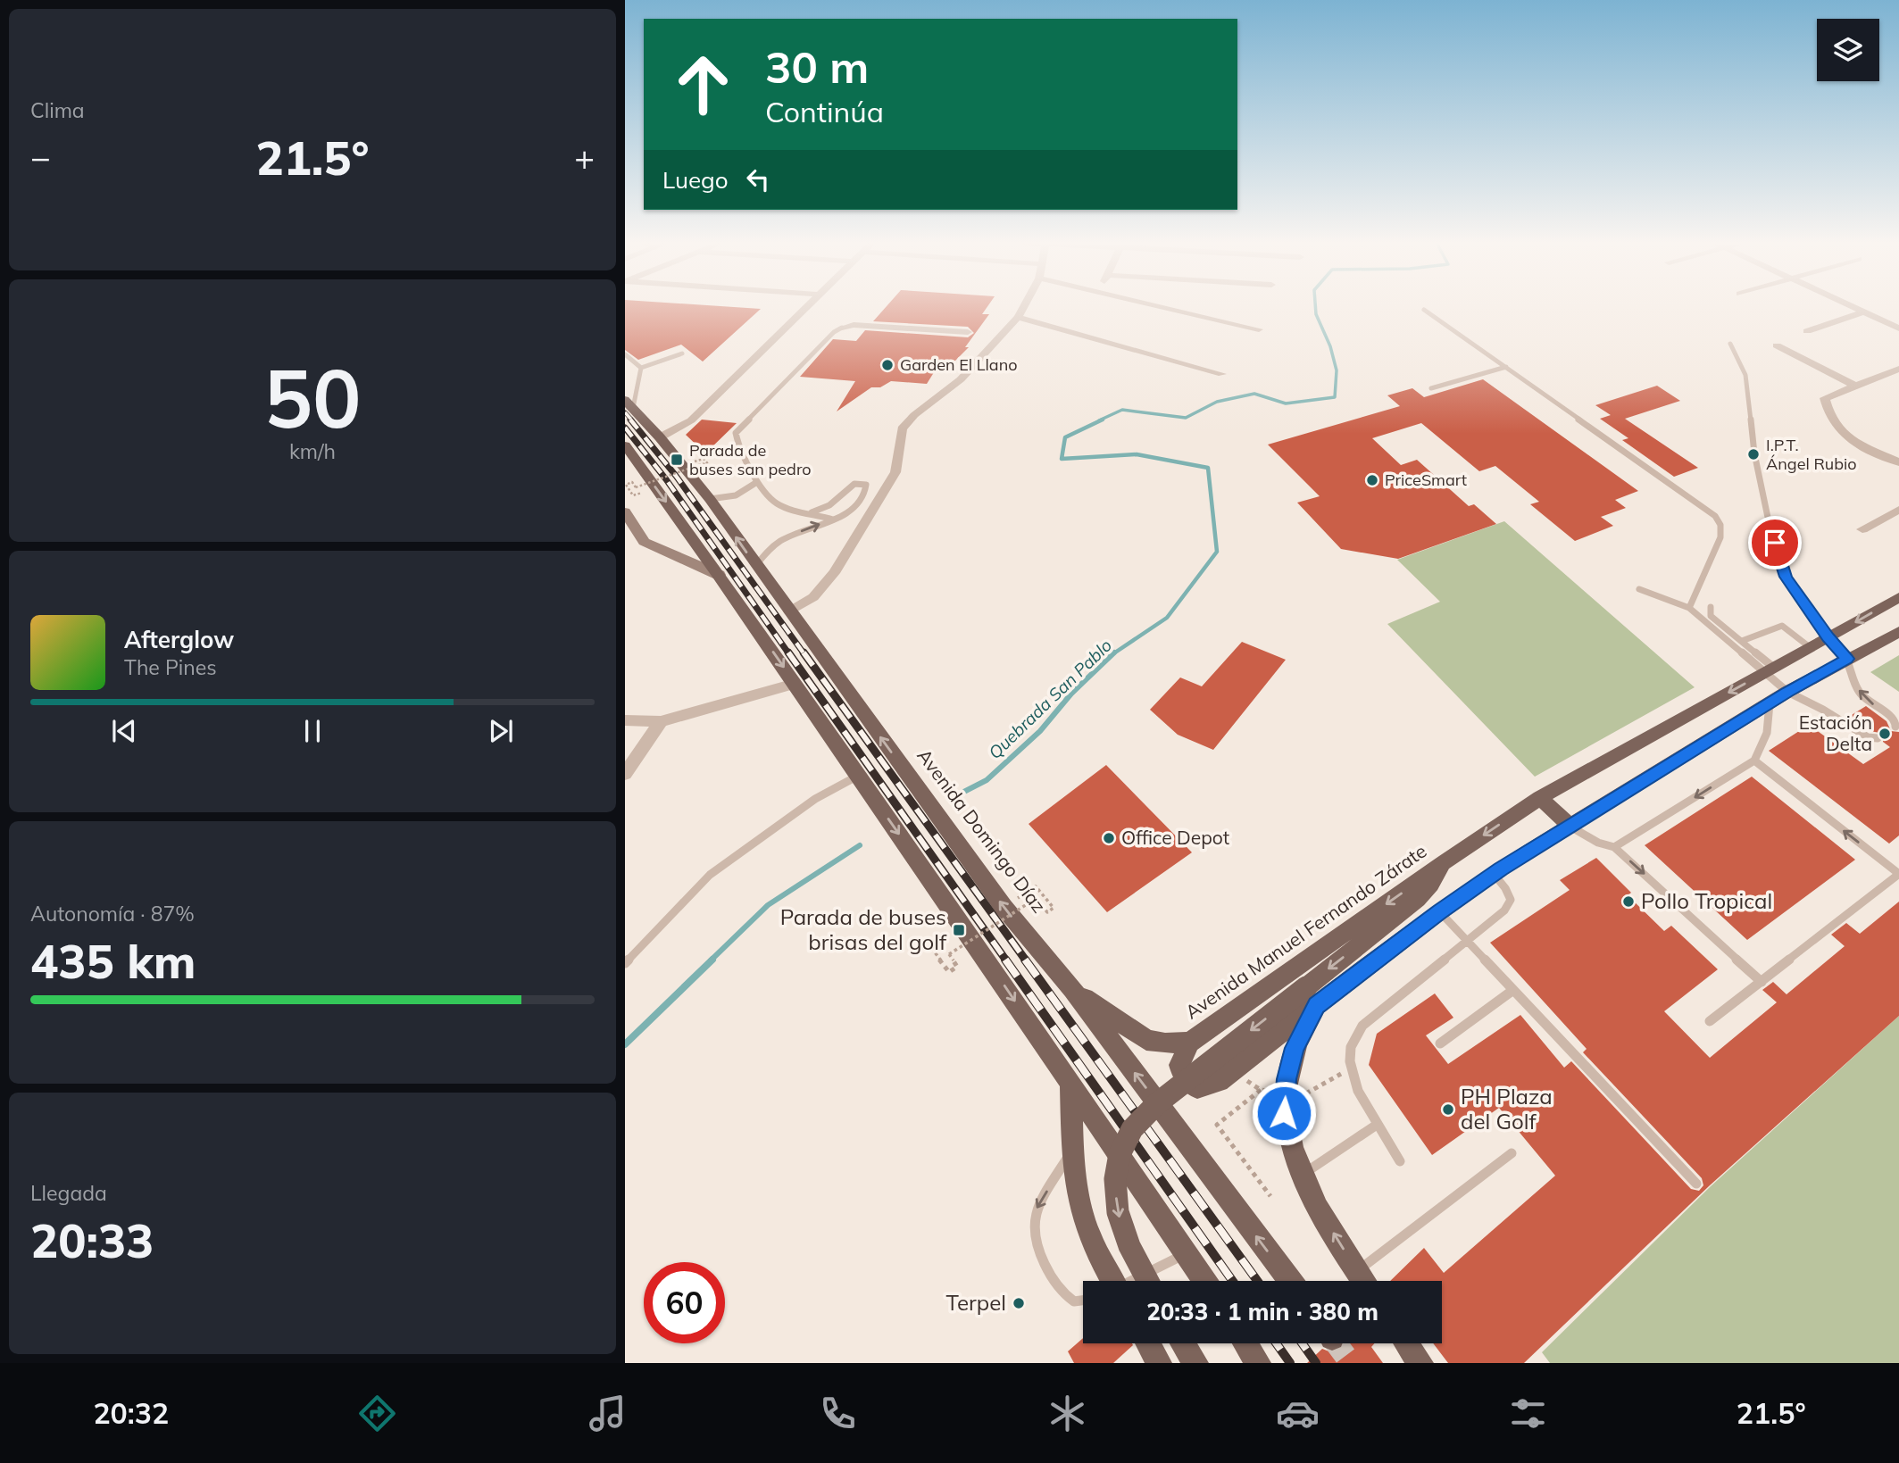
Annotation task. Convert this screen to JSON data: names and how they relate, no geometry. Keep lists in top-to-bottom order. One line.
{"streets":{"main road":["Avenida Domingo Díaz","Avenida Manuel Fernando Zárate"]},"water":["Quebrada San Pablo"],"places":{"other":["Garden El Llano","I.P.T. Ángel Rubio","PriceSmart","Estación Delta","Office Depot","Pollo Tropical","PH Plaza del Golf","Terpel"],"transit":["Parada de buses san pedro","Parada de buses brisas del golf"]},"page":{"tile":["Clima",["50","km/h"],["Autonomía · 87%","435 km"],["Llegada","20:33"]],"turn":["30 m","Continúa"],"heat":["−","21.5°","+"],"then":"Luego","song":["Afterglow","The Pines"],"limit":"60","trip":"20:33 · 1 min · 380 m","tabs":["20:32","21.5°"]}}
